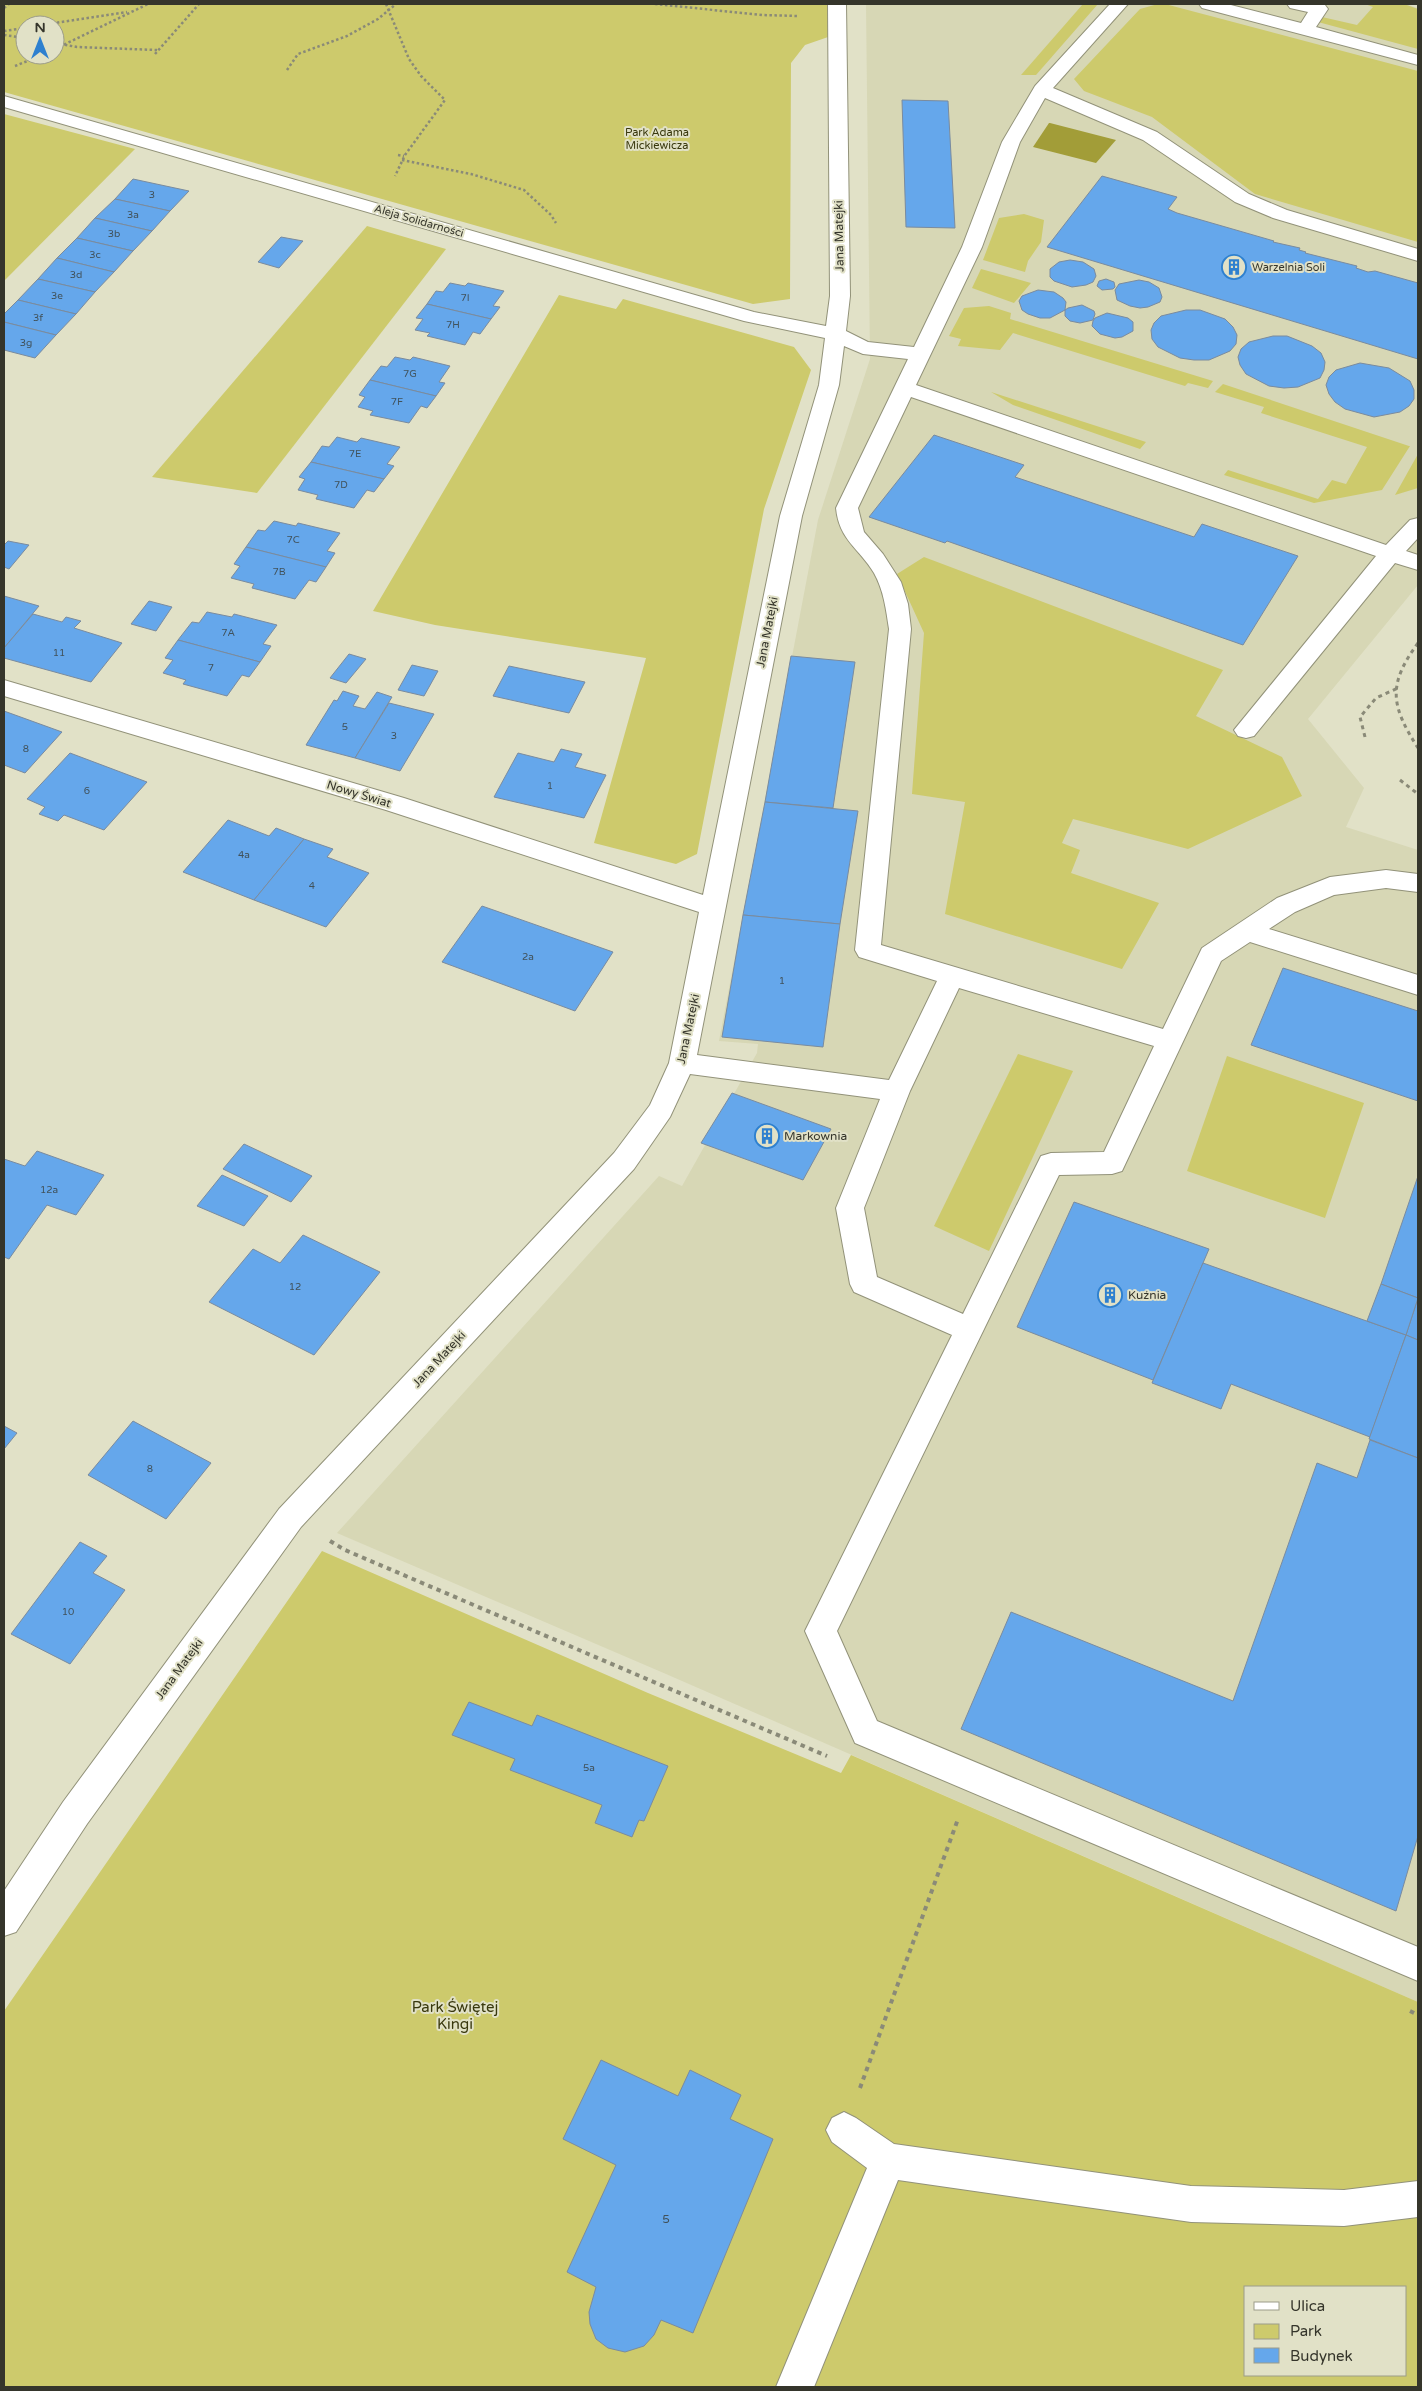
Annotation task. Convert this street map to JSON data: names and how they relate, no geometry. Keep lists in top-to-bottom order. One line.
{"streets":{"street":["Aleja Solidarności","Jana Matejki","Nowy Świat"]},"crossings":[["Aleja Solidarności","Jana Matejki"],["Jana Matejki","Nowy Świat"]],"parks":["Park Adama Mickiewicza","Park Świętej Kingi"],"places":{"building":["Warzelnia Soli","Markownia","Kuźnia"]},"house_numbers":["3","3a","3b","3c","3d","3e","7I","3f","7H","3g","7G","7F","7E","7D","7C","7B","7A","11","7","5","3","8","1","6","4a","4","2a","1","12a","12","8","10","5a","5"],"legend":["Ulica","Park","Budynek"],"north":"top"}
